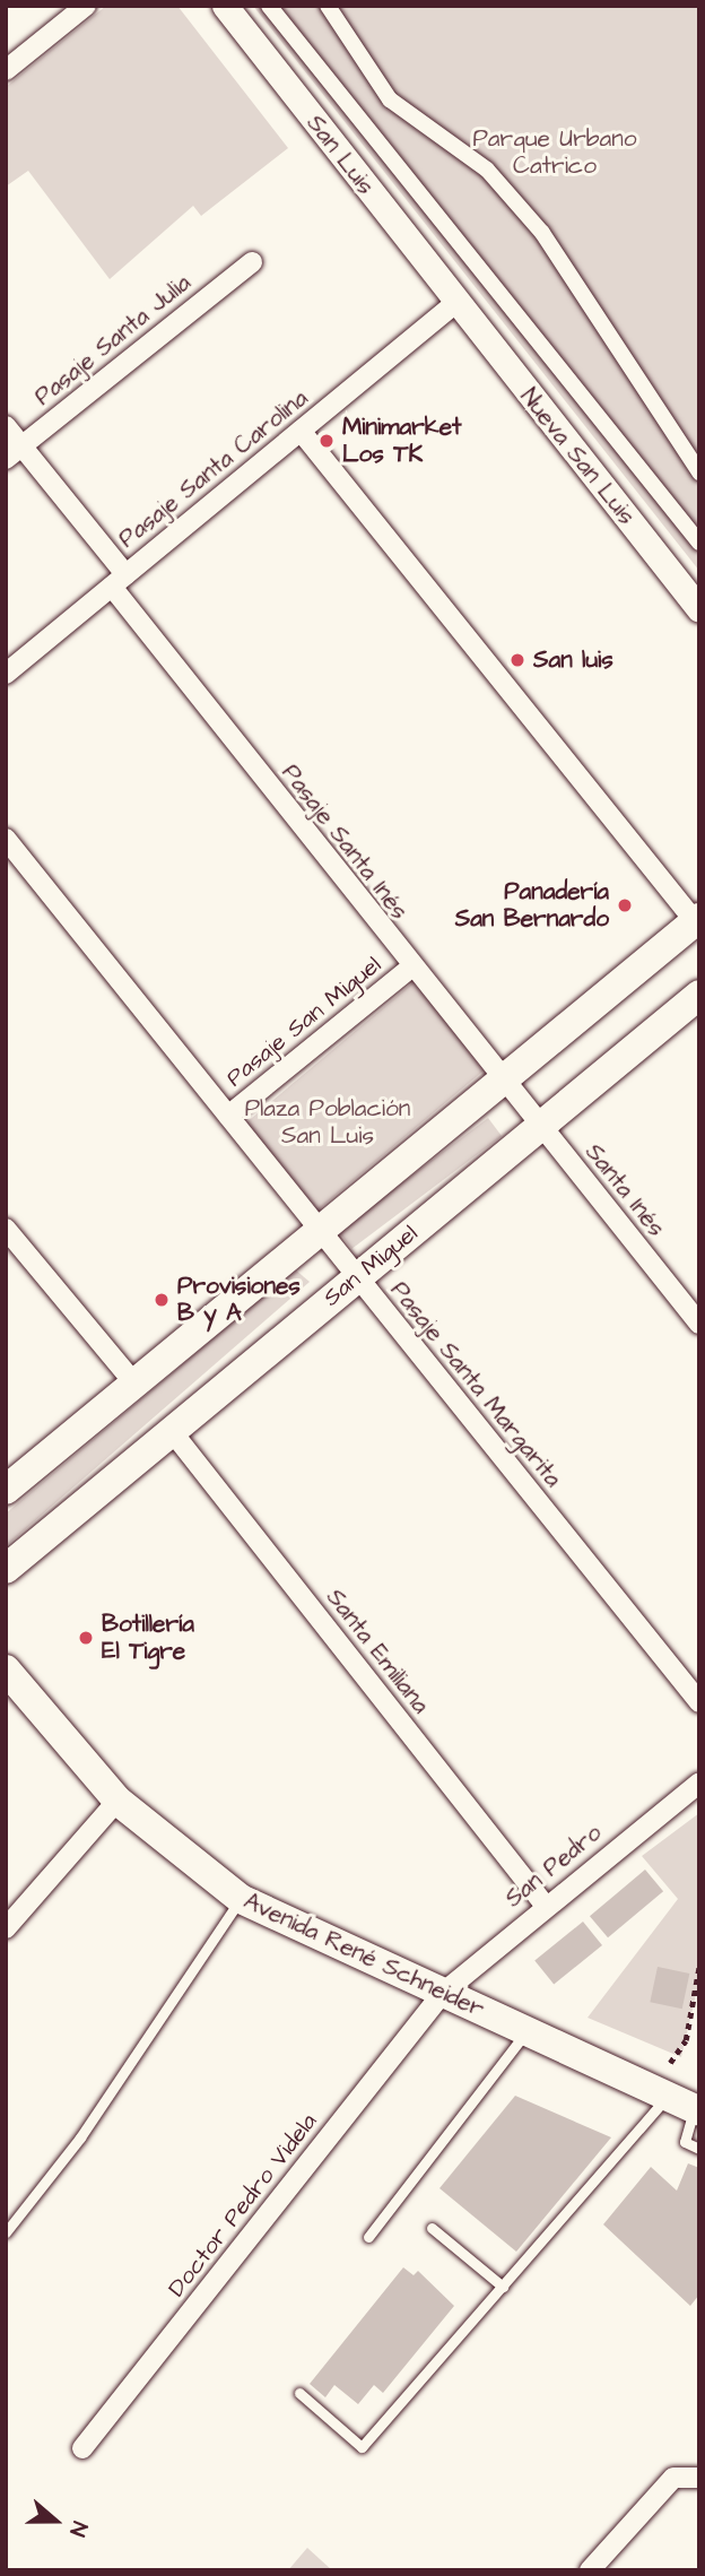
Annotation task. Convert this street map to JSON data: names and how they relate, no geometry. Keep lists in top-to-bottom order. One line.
{"streets":{"main road":["San Miguel","Avenida René Schneider"],"street":["San Luis","Pasaje Santa Julia","Nueva San Luis","Pasaje Santa Carolina","Pasaje Santa Inés","Pasaje San Miguel","Santa Inés","Pasaje Santa Margarita","Santa Emiliana","San Pedro","Doctor Pedro Videla"]},"crossings":[["San Luis","Nueva San Luis"],["San Luis","Pasaje Santa Carolina"],["Nueva San Luis","Pasaje Santa Carolina"],["Pasaje Santa Carolina","Pasaje Santa Inés"],["Pasaje Santa Inés","Pasaje San Miguel"],["Pasaje Santa Inés","Santa Inés"],["Pasaje Santa Inés","San Miguel"],["Pasaje San Miguel","Pasaje Santa Margarita"],["Santa Inés","San Miguel"],["San Miguel","Pasaje Santa Margarita"],["San Miguel","Santa Emiliana"],["Santa Emiliana","San Pedro"],["San Pedro","Avenida René Schneider"],["San Pedro","Doctor Pedro Videla"],["Avenida René Schneider","Doctor Pedro Videla"]],"parks":["Parque Urbano Catrico","Plaza Población San Luis"],"places":["Minimarket Los TK","San luis","Panadería San Bernardo","Provisiones B y A","Botillería El Tigre"],"north":"right"}
